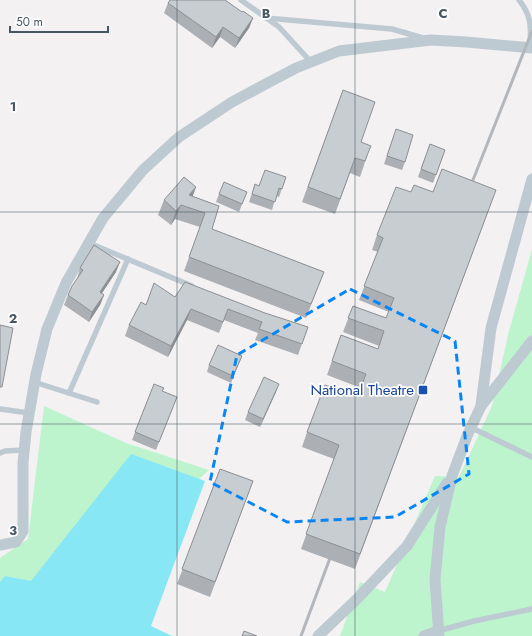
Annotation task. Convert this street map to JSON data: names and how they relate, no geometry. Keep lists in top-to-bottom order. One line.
{"places":{"transit":["National Theatre"]},"scale_bar":"50 m","grid":{"columns":["B","C"],"rows":["1","2","3"]}}
